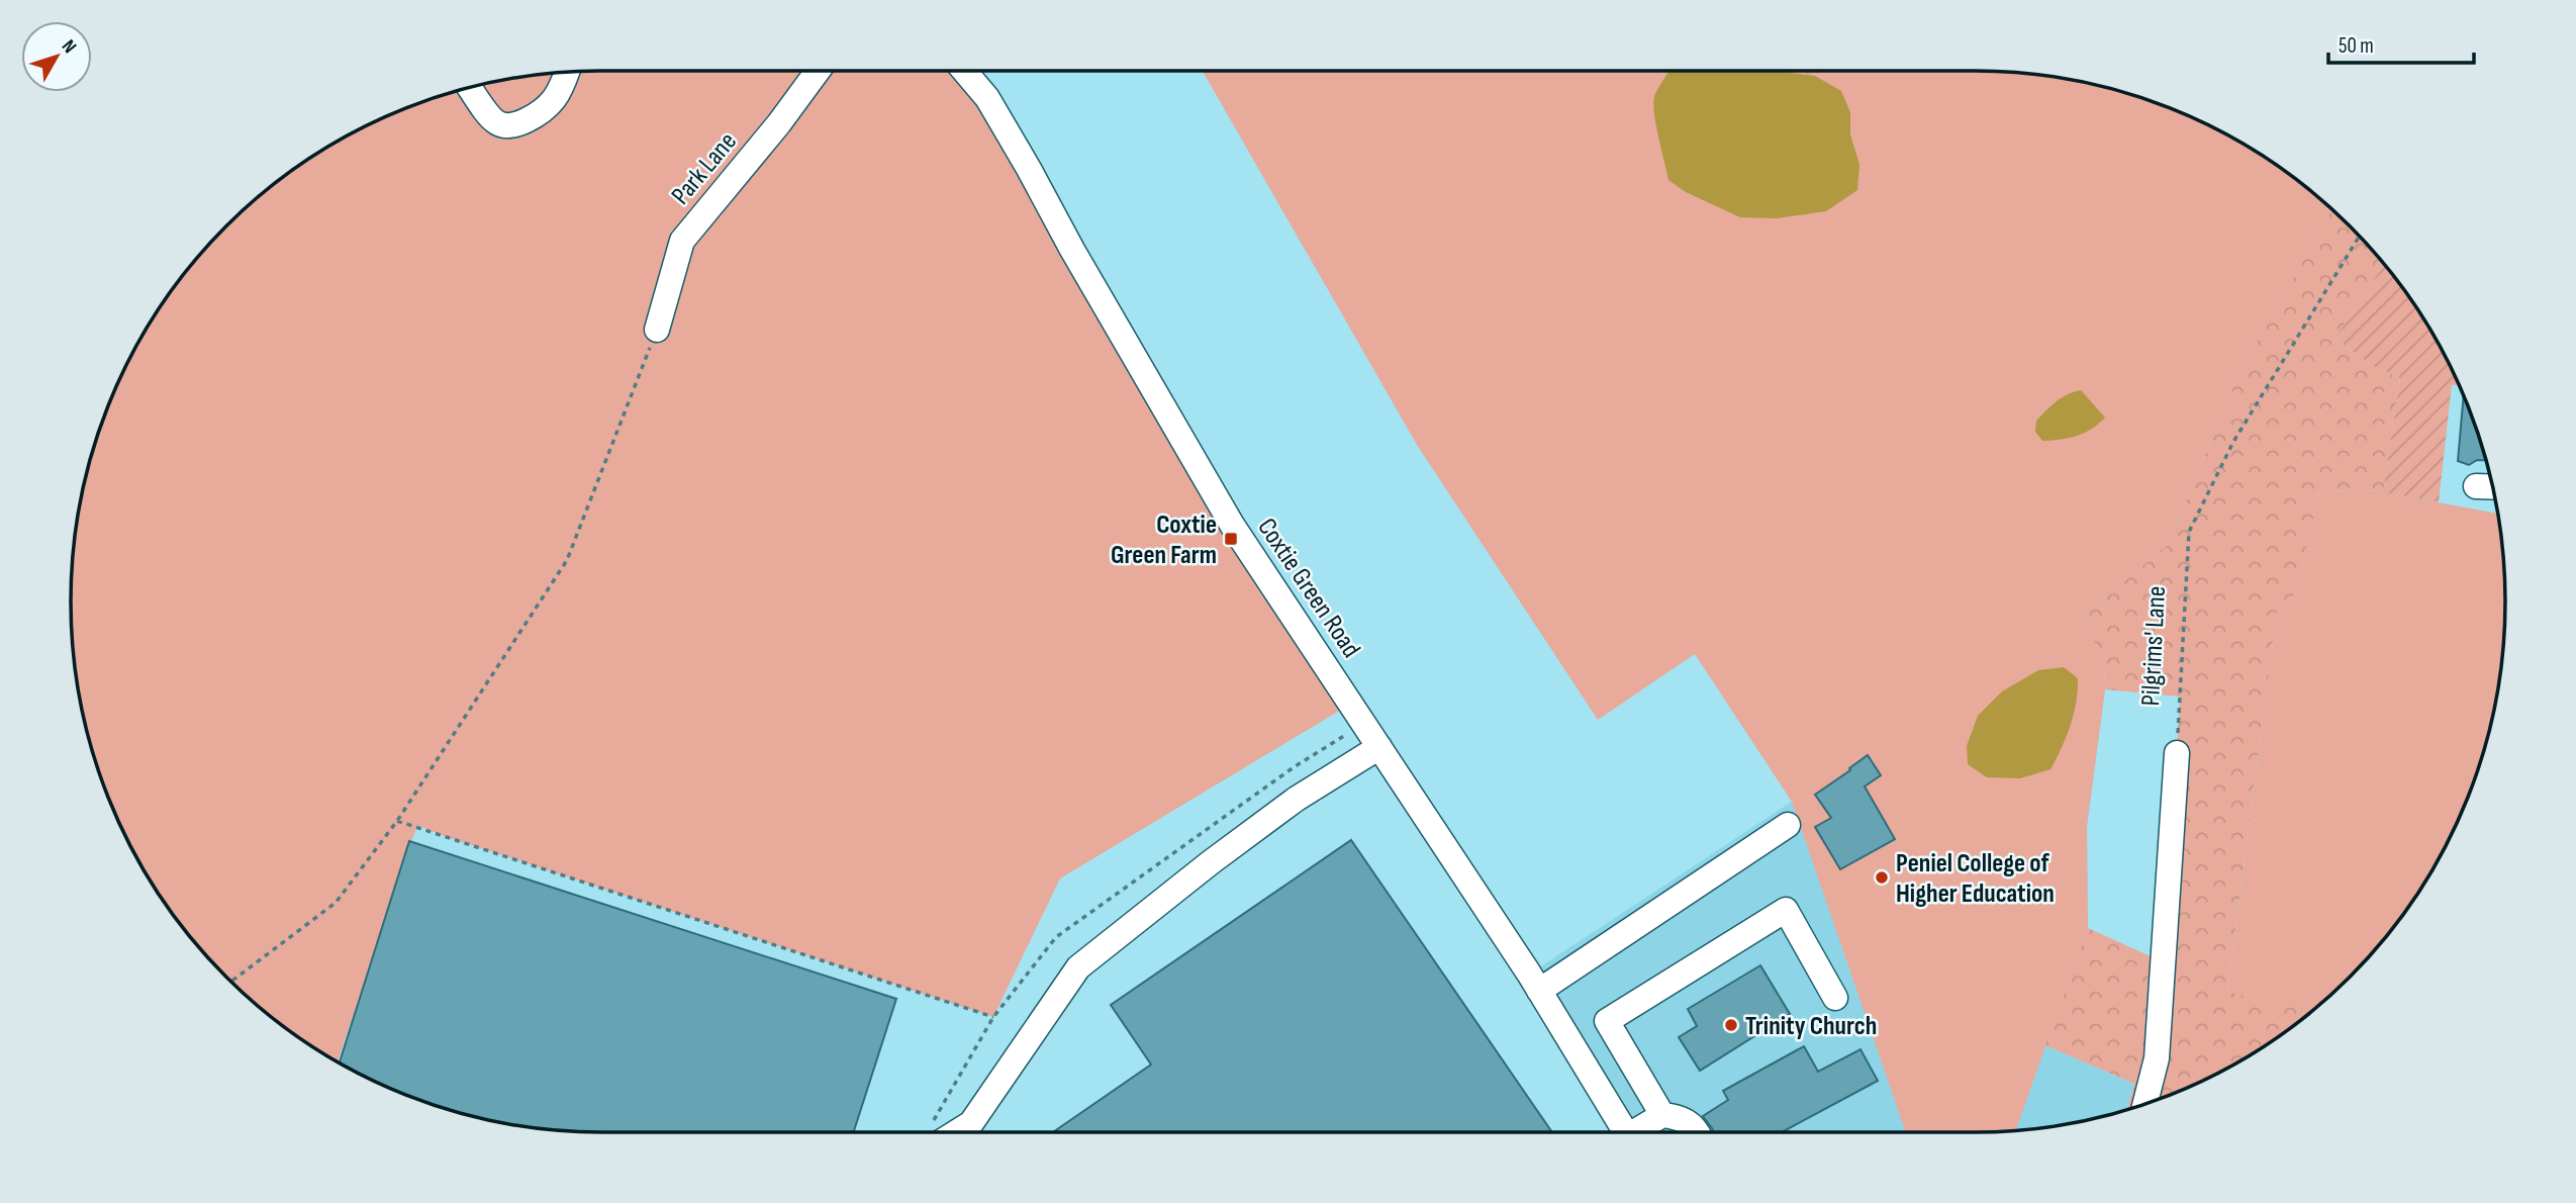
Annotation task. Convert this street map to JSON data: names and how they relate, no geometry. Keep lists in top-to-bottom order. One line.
{"streets":{"street":["Park Lane","Coxtie Green Road"],"path":["Pilgrims' Lane"]},"places":{"transit":["Coxtie Green Farm"],"other":["Peniel College of Higher Education","Trinity Church"]},"scale_bar":"50 m","north":"top right"}
